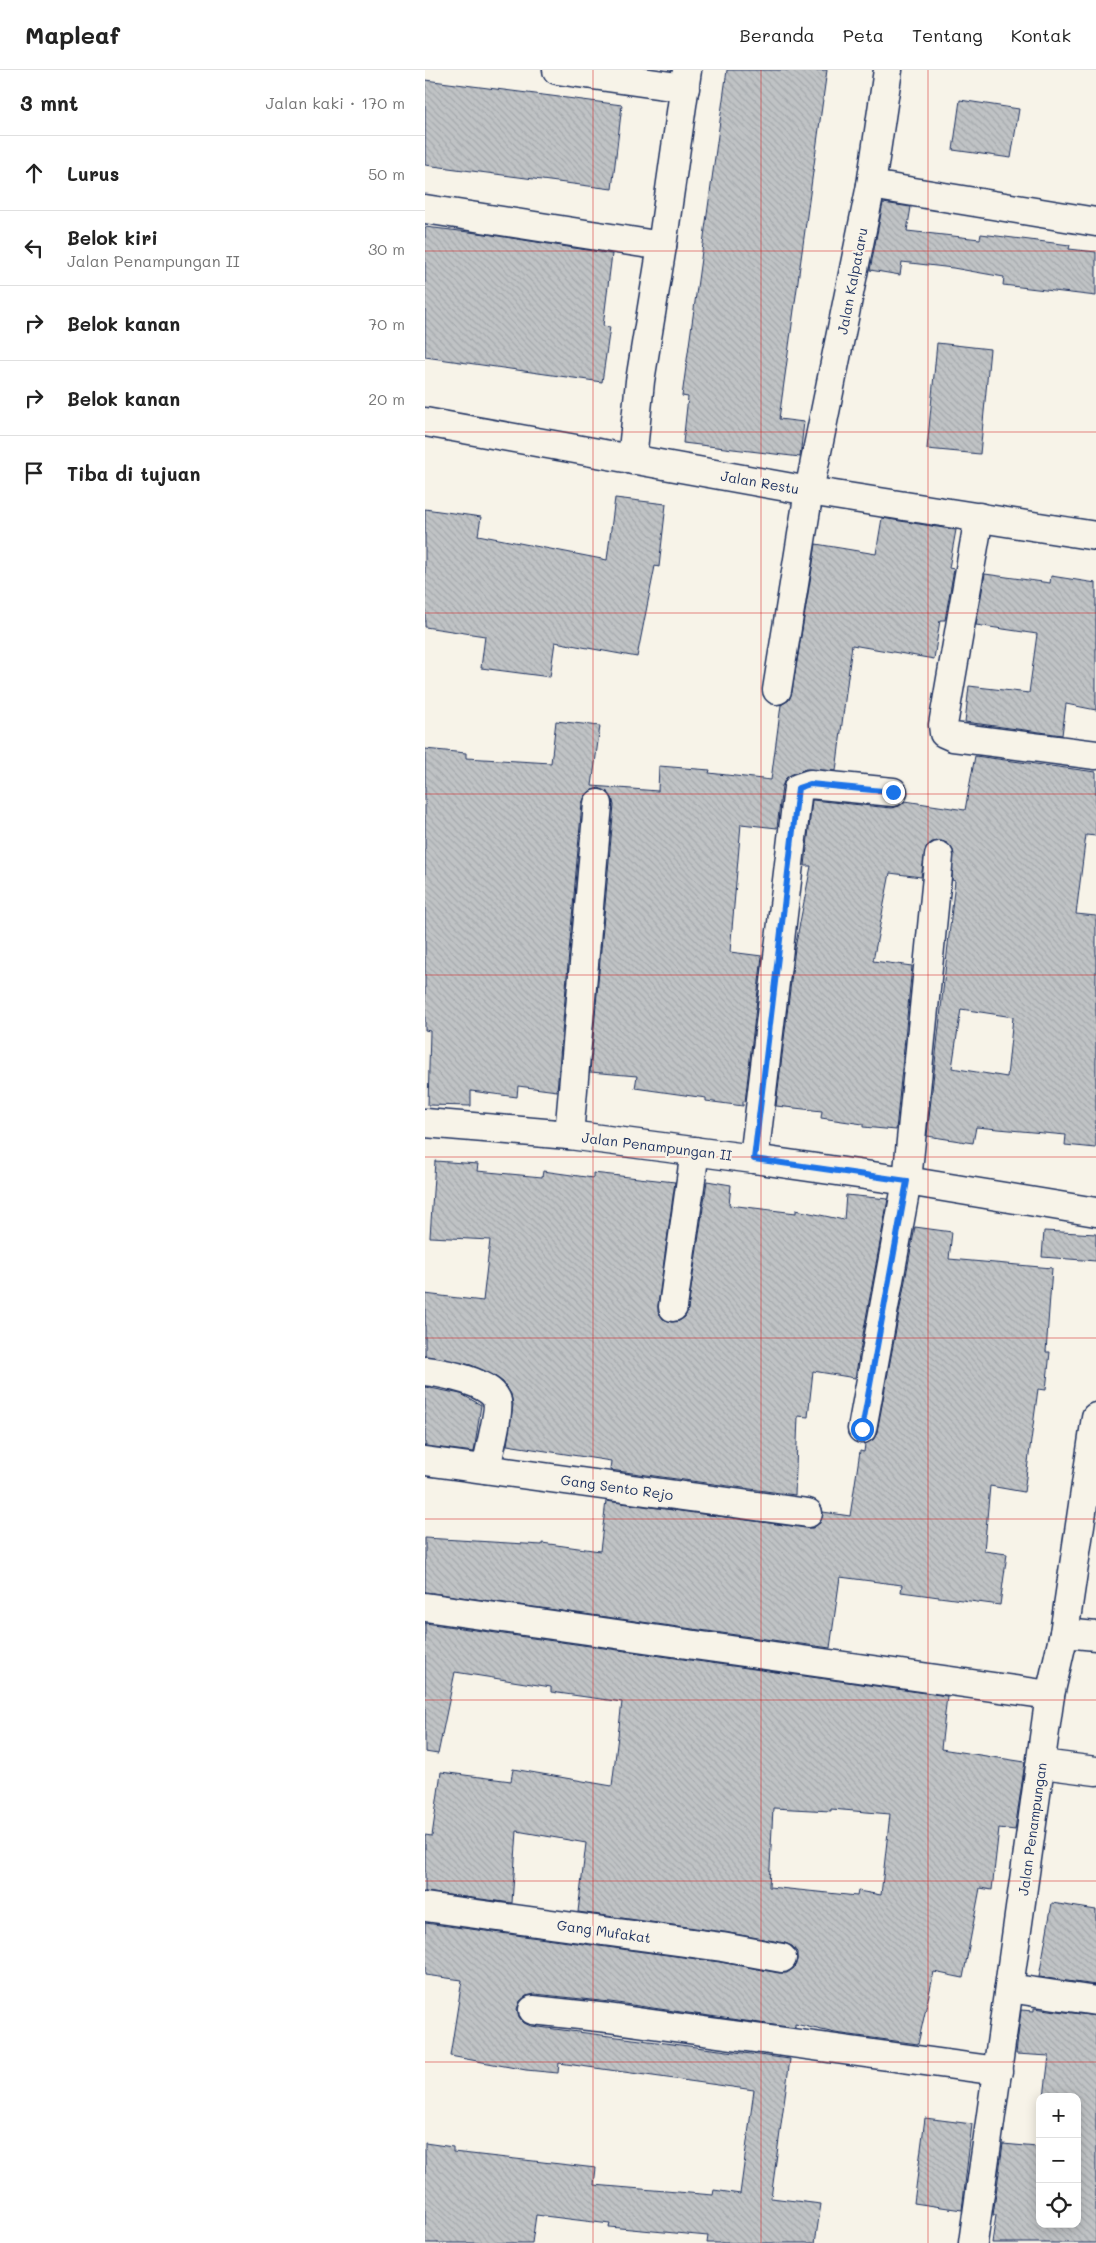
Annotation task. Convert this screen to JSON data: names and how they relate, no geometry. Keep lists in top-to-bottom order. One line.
{"streets":{"street":["Jalan Kalpataru","Jalan Restu","Jalan Penampungan II","Gang Sento Rejo","Jalan Penampungan","Gang Mufakat"]},"crossings":[["Jalan Kalpataru","Jalan Restu"]],"page":{"header":"Mapleaf","nav":["Beranda","Peta","Tentang","Kontak"],"heading":["3 mnt","Jalan kaki · 170 m"],"list":[["Lurus","50 m"],["Belok kiri","Jalan Penampungan II","30 m"],["Belok kanan","70 m"],["Belok kanan","20 m"],"Tiba di tujuan"],"map_buttons":["+","−"]}}
